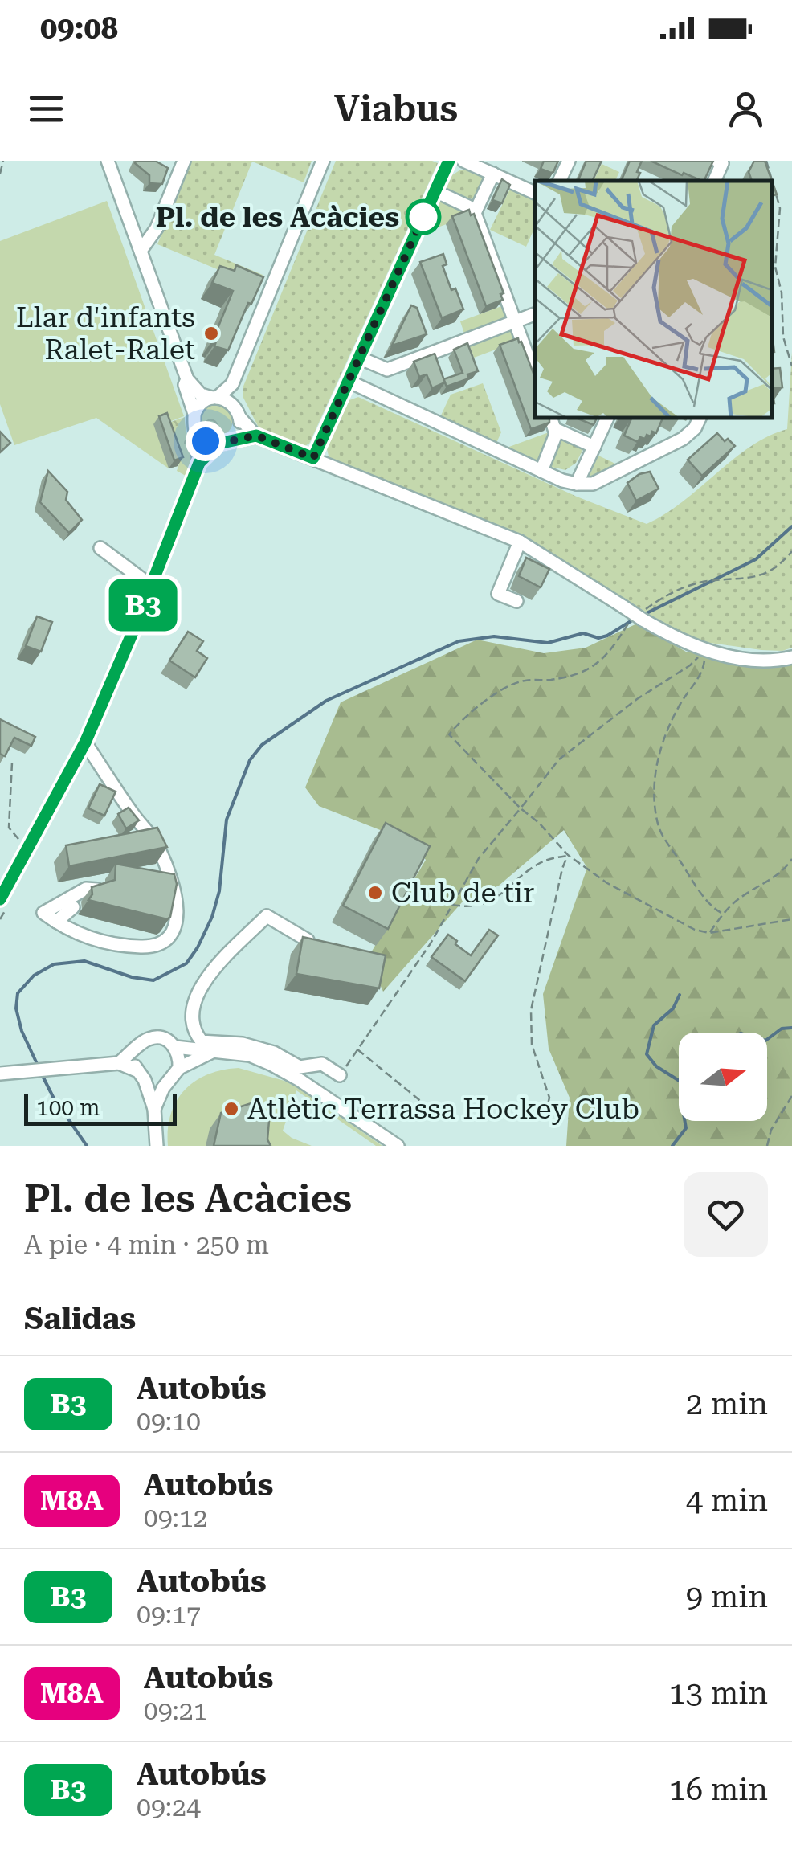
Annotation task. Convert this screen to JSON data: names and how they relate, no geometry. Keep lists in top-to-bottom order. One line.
{"places":["Pl. de les Acàcies","Llar d'infants Ralet-Ralet","Club de tir","Atlètic Terrassa Hockey Club"],"lines":["bus line B3"],"scale_bar":"100 m","north":"right","page":{"status":"09:08","header":"Viabus","on_map":"B3","scale":"100 m","heading":[["Pl. de les Acàcies","A pie · 4 min · 250 m"],"Salidas"],"list":[{"mark":"B3","name":"Autobús","note":"09:10","value":"2 min"},{"mark":"M8A","name":"Autobús","note":"09:12","value":"4 min"},{"mark":"B3","name":"Autobús","note":"09:17","value":"9 min"},{"mark":"M8A","name":"Autobús","note":"09:21","value":"13 min"},{"mark":"B3","name":"Autobús","note":"09:24","value":"16 min"}]}}
